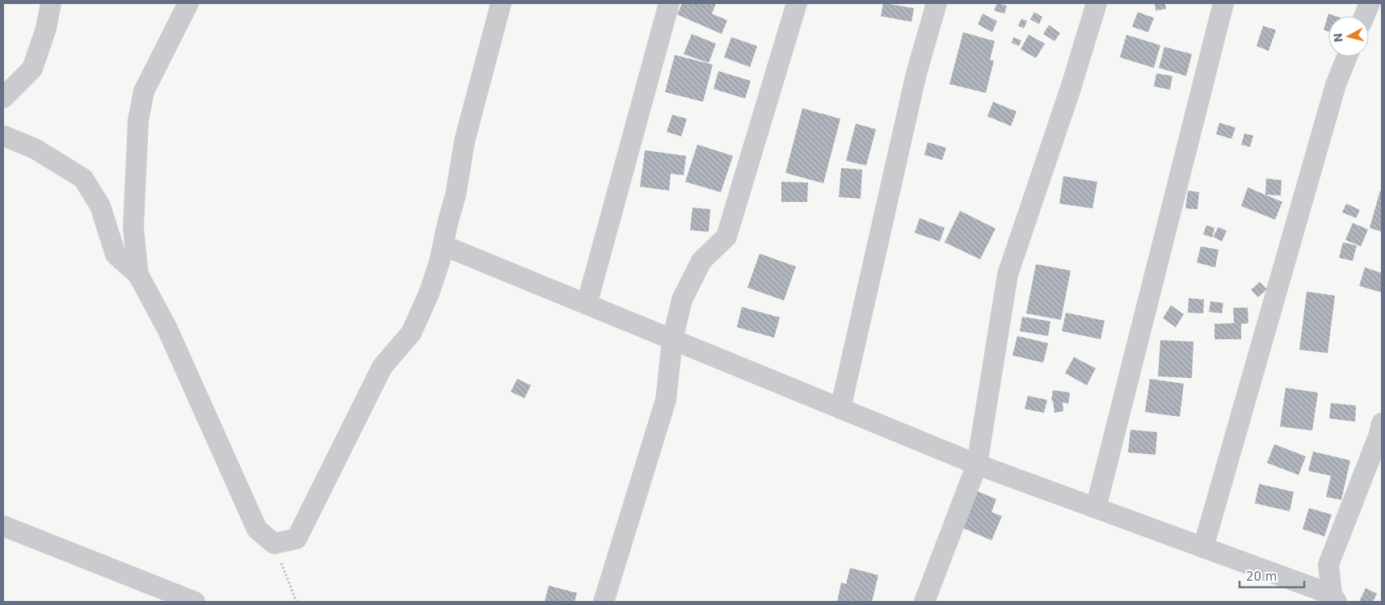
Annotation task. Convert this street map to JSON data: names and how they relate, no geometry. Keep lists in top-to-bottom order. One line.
{"scale_bar":"20 m","north":"left"}
